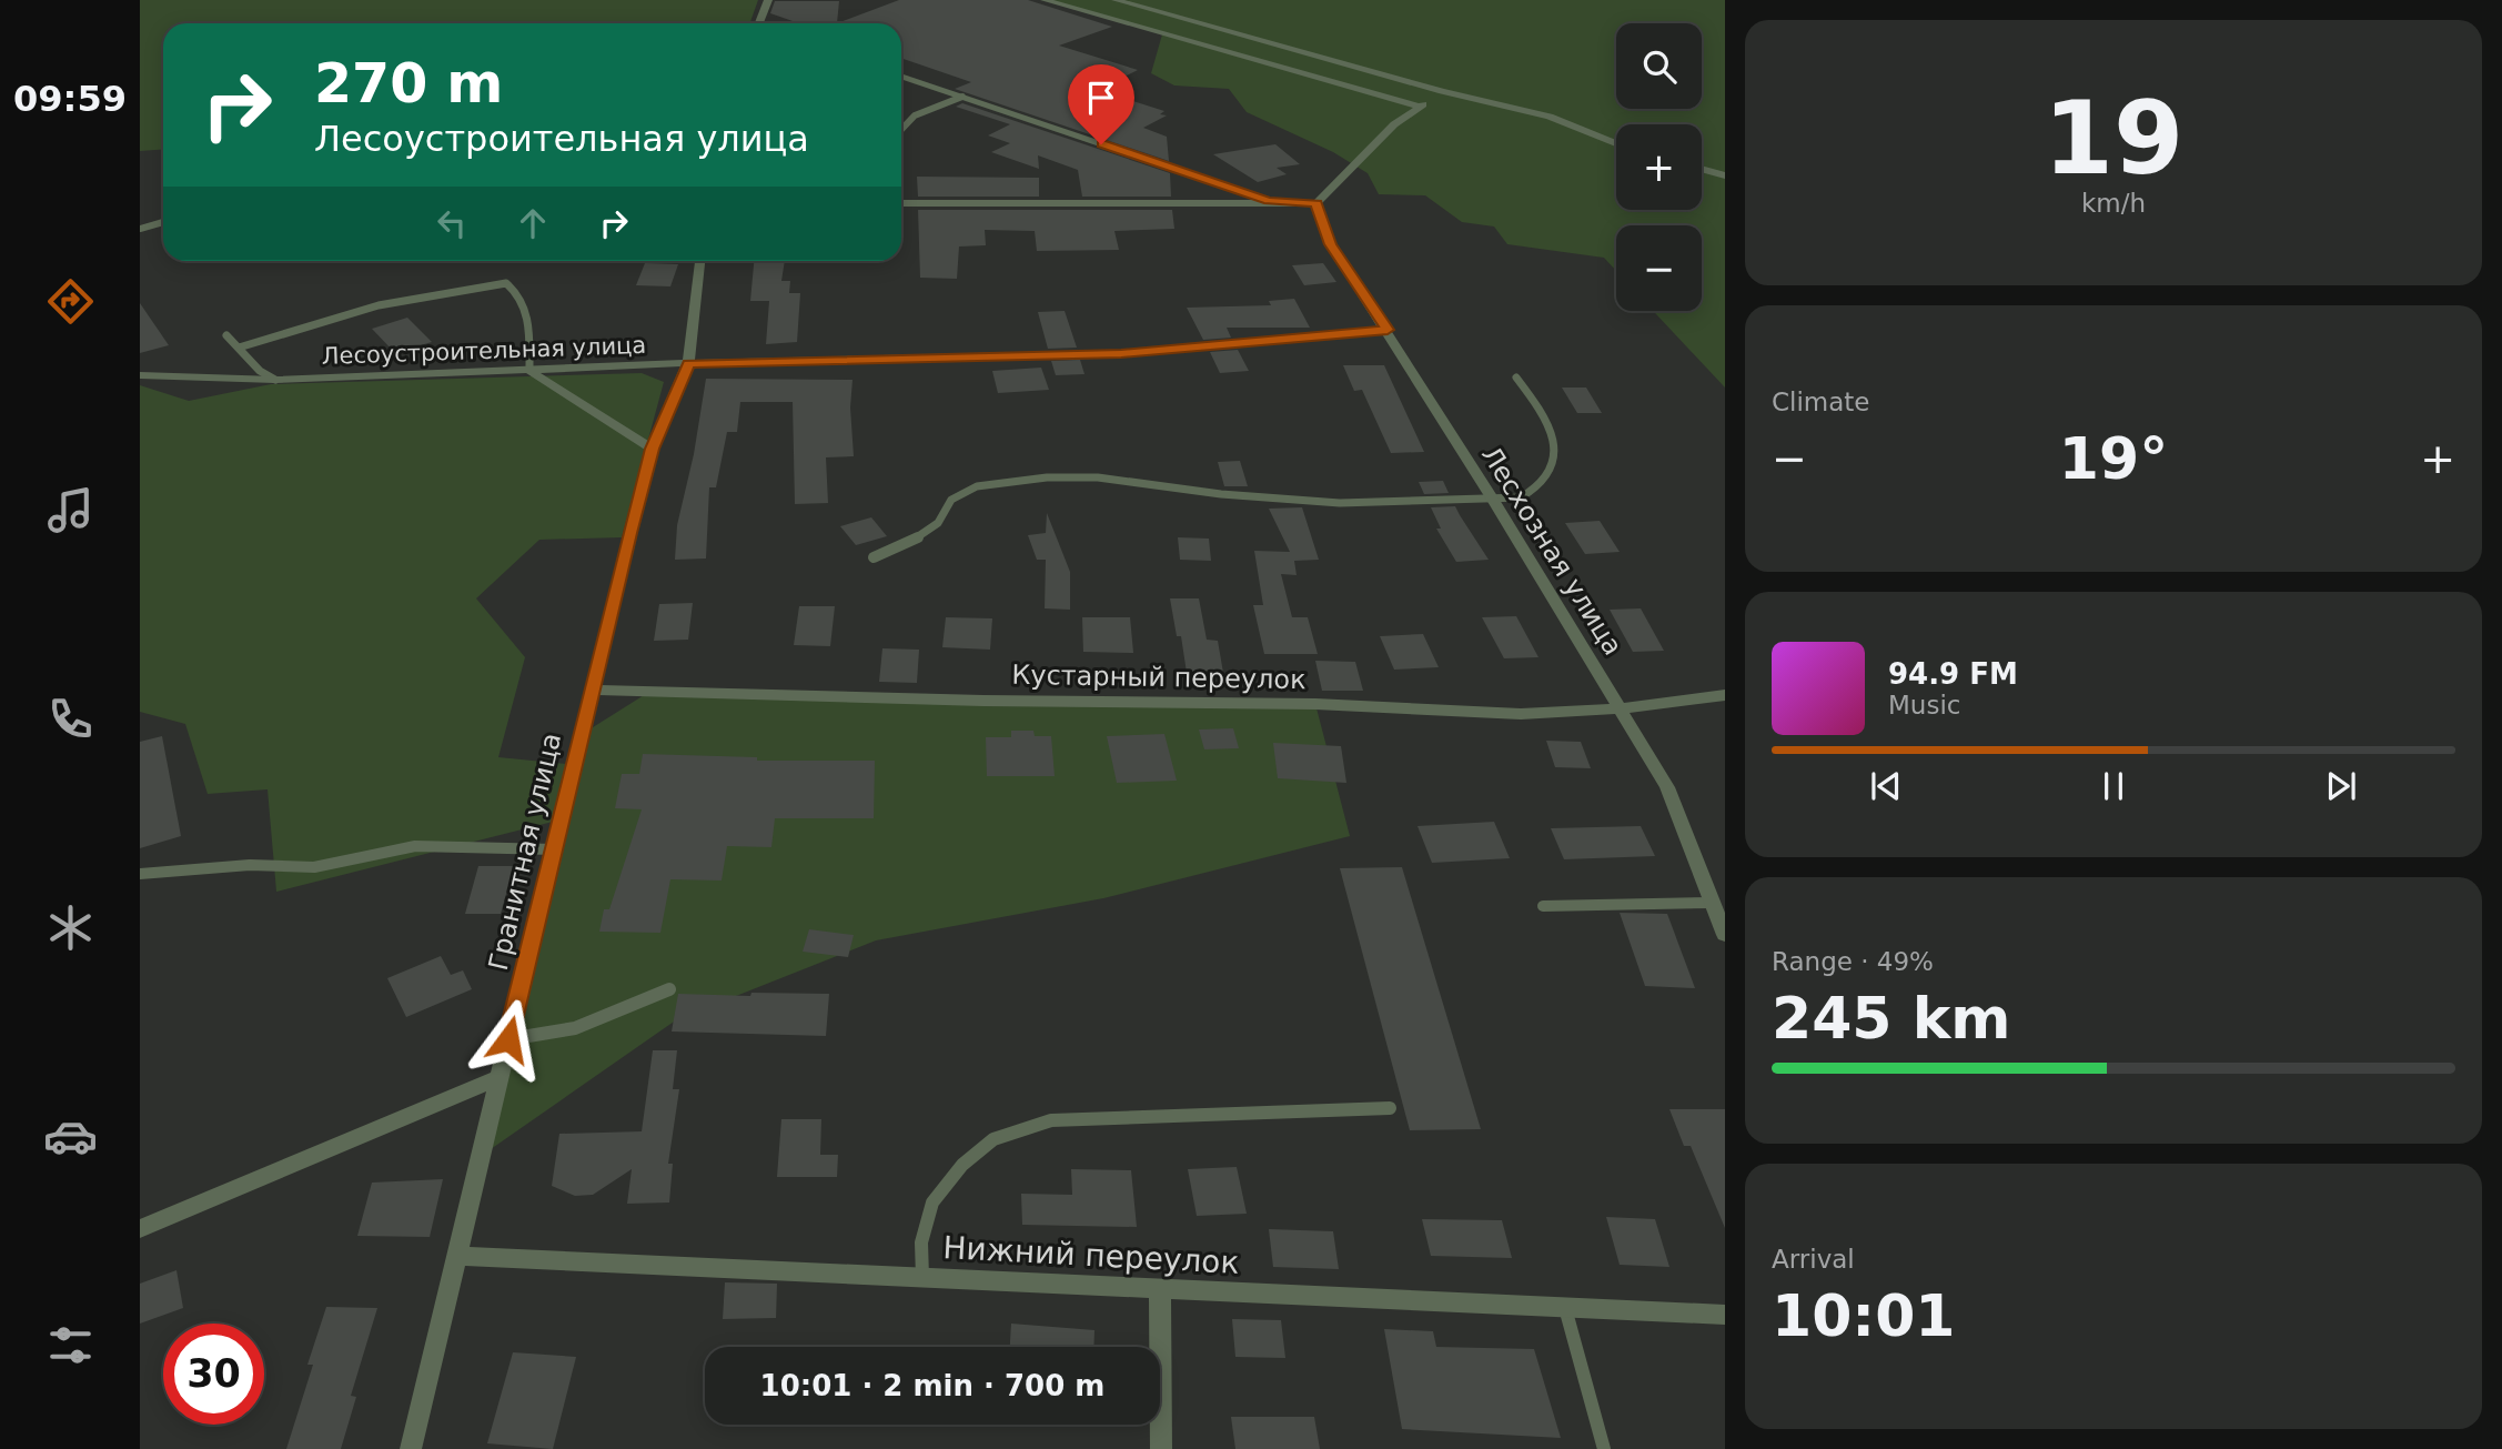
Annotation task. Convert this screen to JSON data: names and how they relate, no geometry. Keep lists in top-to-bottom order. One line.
{"streets":{"street":["Лесоустроительная улица","Лесхозная улица","Кустарный переулок","Гранитная улица","Нижний переулок"]},"crossings":[["Лесоустроительная улица","Лесхозная улица"],["Лесоустроительная улица","Гранитная улица"],["Лесхозная улица","Кустарный переулок"],["Кустарный переулок","Гранитная улица"],["Гранитная улица","Нижний переулок"]],"page":{"tabs":"09:59","tile":[["19","km/h"],"Climate",["Range · 49%","245 km"],["Arrival","10:01"]],"map_buttons":["+","−"],"turn":["270 m","Лесоустроительная улица"],"heat":["−","19°","+"],"song":["94.9 FM","Music"],"limit":"30","trip":"10:01 · 2 min · 700 m"}}
